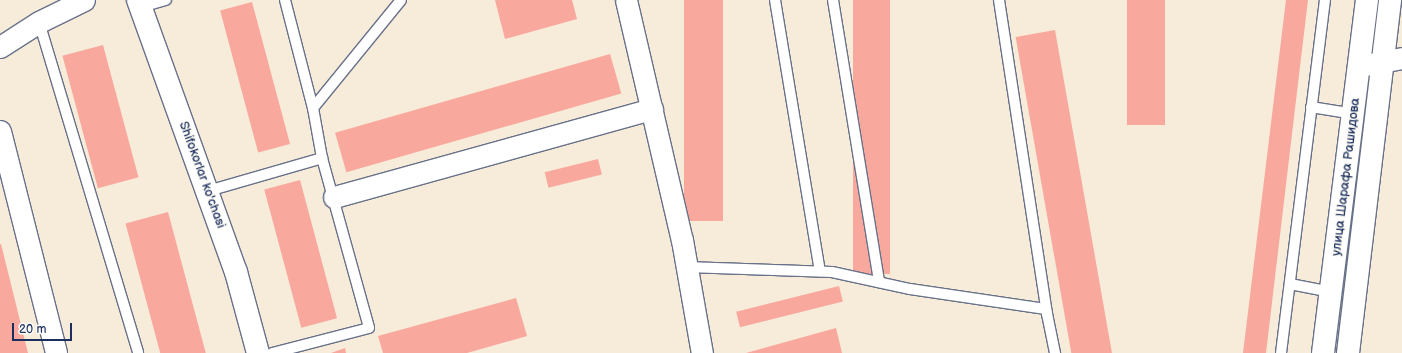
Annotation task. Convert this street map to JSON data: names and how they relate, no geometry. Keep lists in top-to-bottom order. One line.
{"streets":{"main road":["Shifokorlar ko'chasi","улица Шарафа Рашидова"]},"scale_bar":"20 m"}
